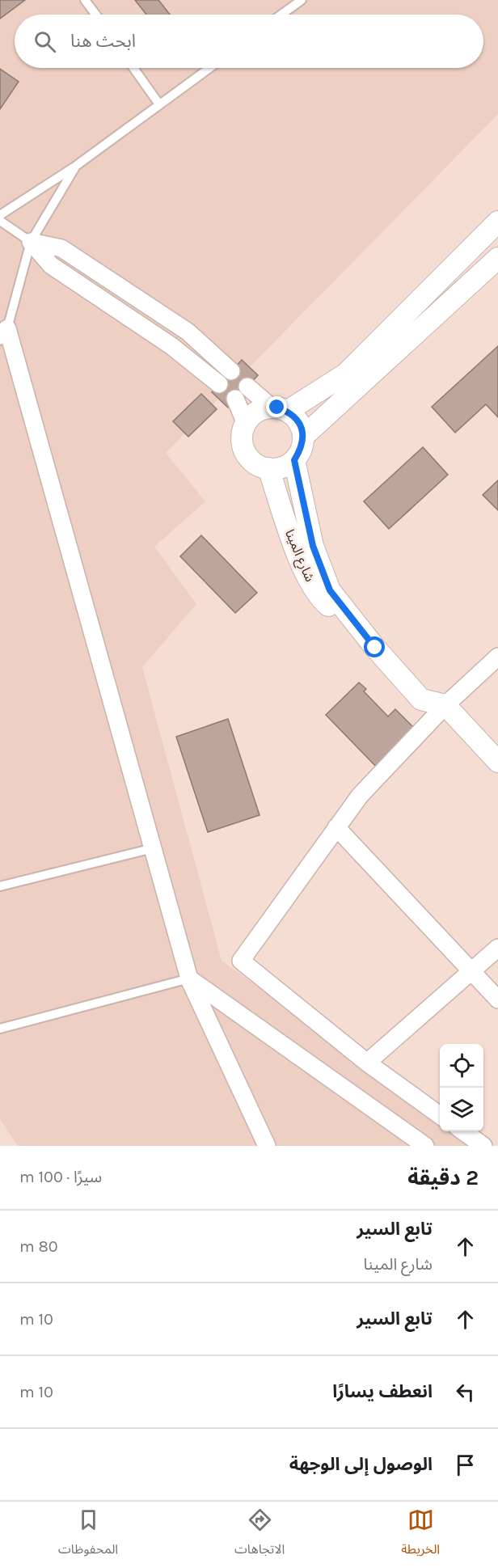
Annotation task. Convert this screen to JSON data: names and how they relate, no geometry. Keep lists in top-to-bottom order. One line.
{"streets":{"street":["شارع المينا"]},"page":{"search":"ابحث هنا","heading":["2 دقيقة","سيرًا · 100 m"],"list":[["تابع السير","شارع المينا","80 m"],["تابع السير","10 m"],["انعطف يسارًا","10 m"],"الوصول إلى الوجهة"],"nav":["الخريطة","الاتجاهات","المحفوظات"]}}
